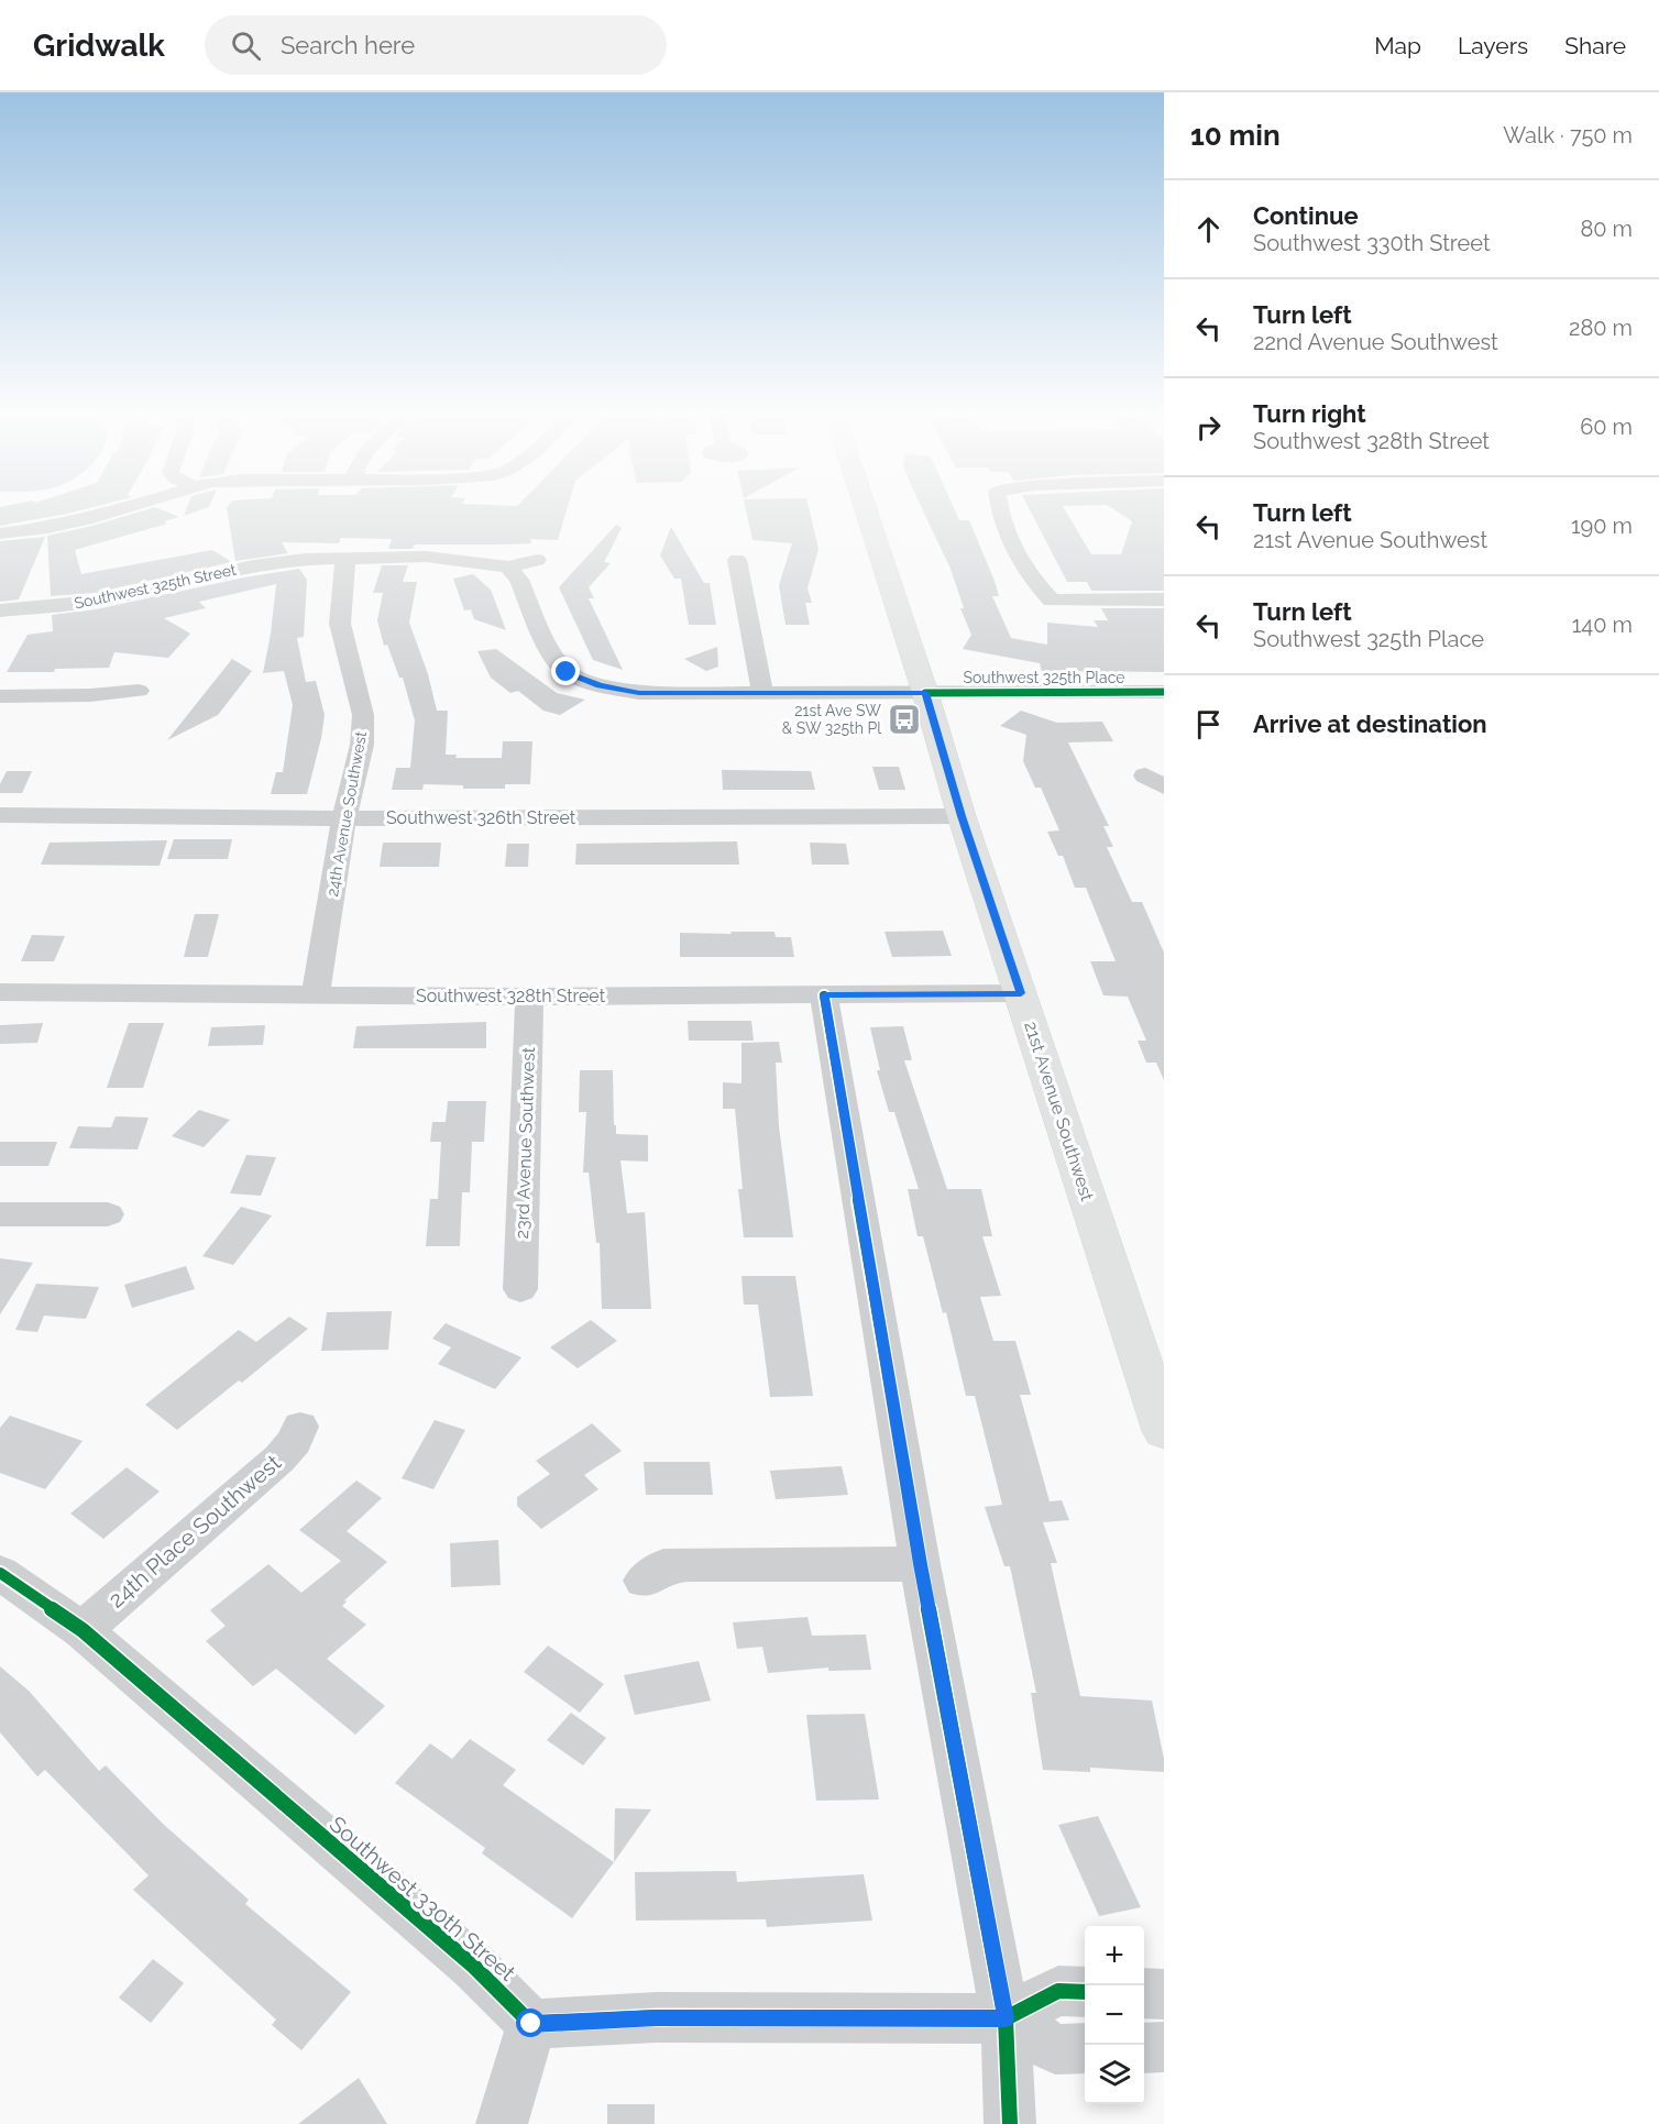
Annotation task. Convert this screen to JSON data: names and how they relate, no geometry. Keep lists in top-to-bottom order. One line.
{"streets":{"main road":["21st Avenue Southwest"],"street":["Southwest 325th Street","Southwest 325th Place","24th Avenue Southwest","Southwest 326th Street","Southwest 328th Street","23rd Avenue Southwest","24th Place Southwest","Southwest 330th Street"]},"crossings":[["Southwest 325th Street","Southwest 325th Place"],["Southwest 325th Street","24th Avenue Southwest"],["Southwest 325th Place","21st Avenue Southwest"],["24th Avenue Southwest","Southwest 326th Street"],["24th Avenue Southwest","Southwest 328th Street"],["Southwest 326th Street","21st Avenue Southwest"],["Southwest 328th Street","21st Avenue Southwest"],["Southwest 328th Street","23rd Avenue Southwest"],["24th Place Southwest","Southwest 330th Street"]],"places":{"bus stop":["21st Ave SW & SW 325th Pl"]},"page":{"header":"Gridwalk","search":"Search here","nav":["Map","Layers","Share"],"heading":["10 min","Walk · 750 m"],"list":[["Continue","Southwest 330th Street","80 m"],["Turn left","22nd Avenue Southwest","280 m"],["Turn right","Southwest 328th Street","60 m"],["Turn left","21st Avenue Southwest","190 m"],["Turn left","Southwest 325th Place","140 m"],"Arrive at destination"],"map_buttons":["+","−"]}}
